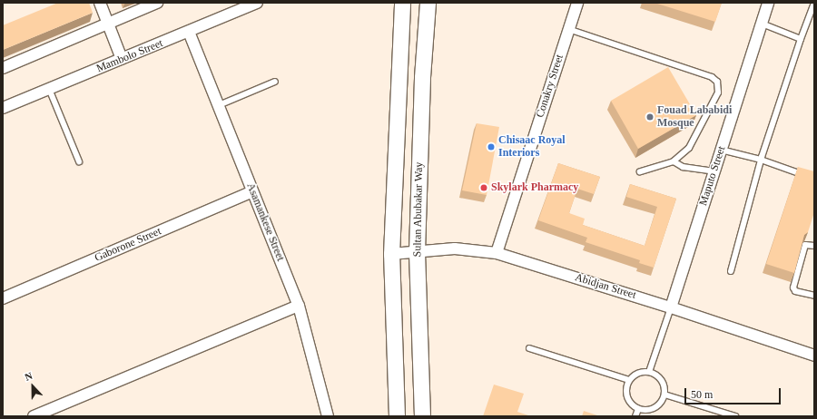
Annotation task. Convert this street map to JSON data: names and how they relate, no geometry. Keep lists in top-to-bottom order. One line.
{"streets":{"main road":["Sultan Abubakar Way"],"street":["Mambolo Street","Conakry Street","Maputo Street","Asamankese Street","Gaborone Street","Abidjan Street"]},"crossings":[["Mambolo Street","Asamankese Street"],["Conakry Street","Abidjan Street"],["Maputo Street","Abidjan Street"],["Sultan Abubakar Way","Abidjan Street"],["Asamankese Street","Gaborone Street"]],"places":["Fouad Lababidi Mosque","Chisaac Royal Interiors","Skylark Pharmacy"],"scale_bar":"50 m","north":"top"}
